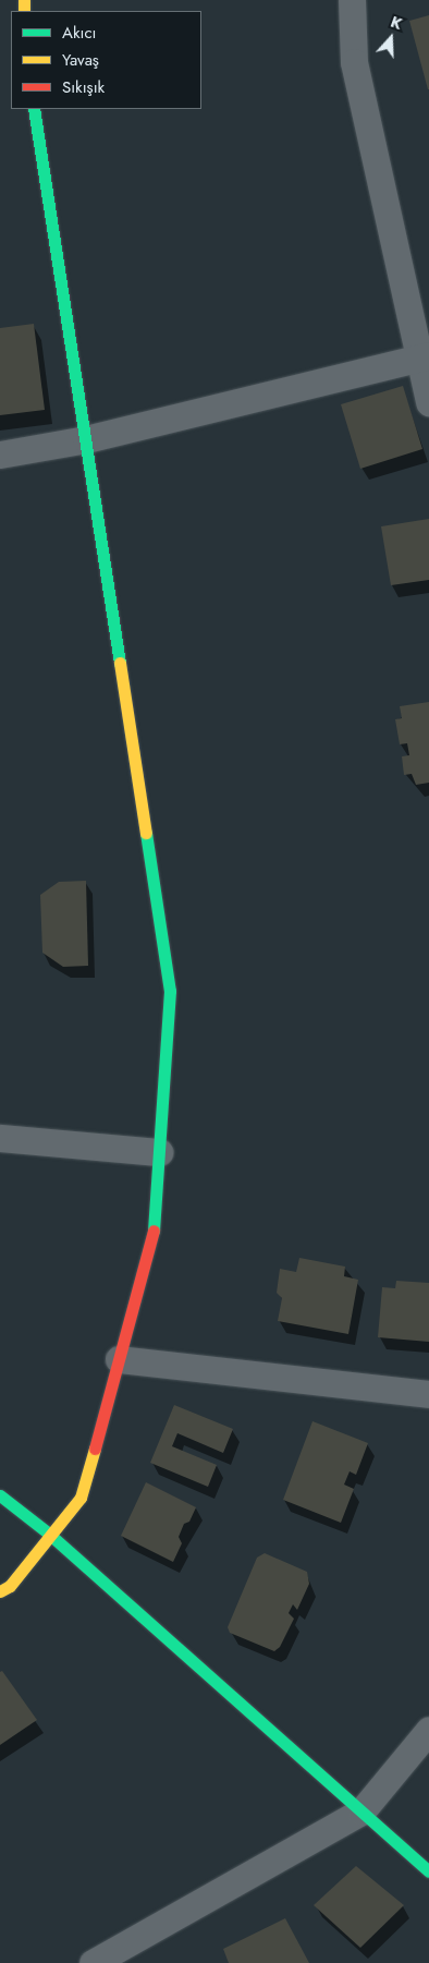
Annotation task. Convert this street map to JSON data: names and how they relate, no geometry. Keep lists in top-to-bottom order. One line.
{"legend":["Akıcı","Yavaş","Sıkışık"],"north":"top"}
